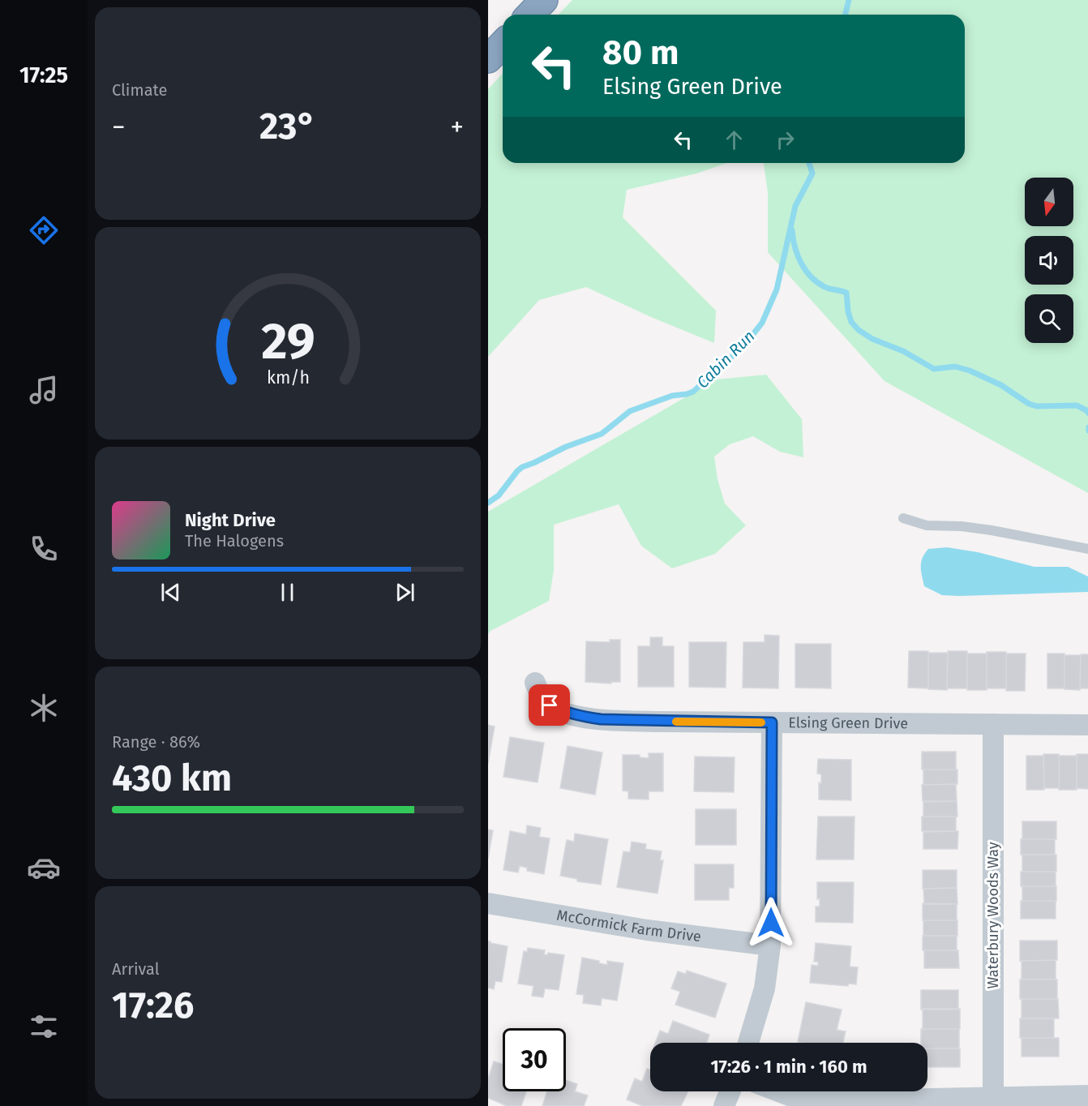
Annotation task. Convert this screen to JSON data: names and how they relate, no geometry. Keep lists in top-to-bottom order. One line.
{"streets":{"street":["Elsing Green Drive","Waterbury Woods Way","McCormick Farm Drive"]},"crossings":[["Elsing Green Drive","Waterbury Woods Way"]],"water":["Cabin Run"],"north":"bottom","page":{"tabs":"17:25","tile":["Climate",["Range · 86%","430 km"],["Arrival","17:26"]],"turn":["80 m","Elsing Green Drive"],"heat":["−","23°","+"],"song":["Night Drive","The Halogens"],"limit":"30","trip":"17:26 · 1 min · 160 m","gauge":["29","km/h"]}}
